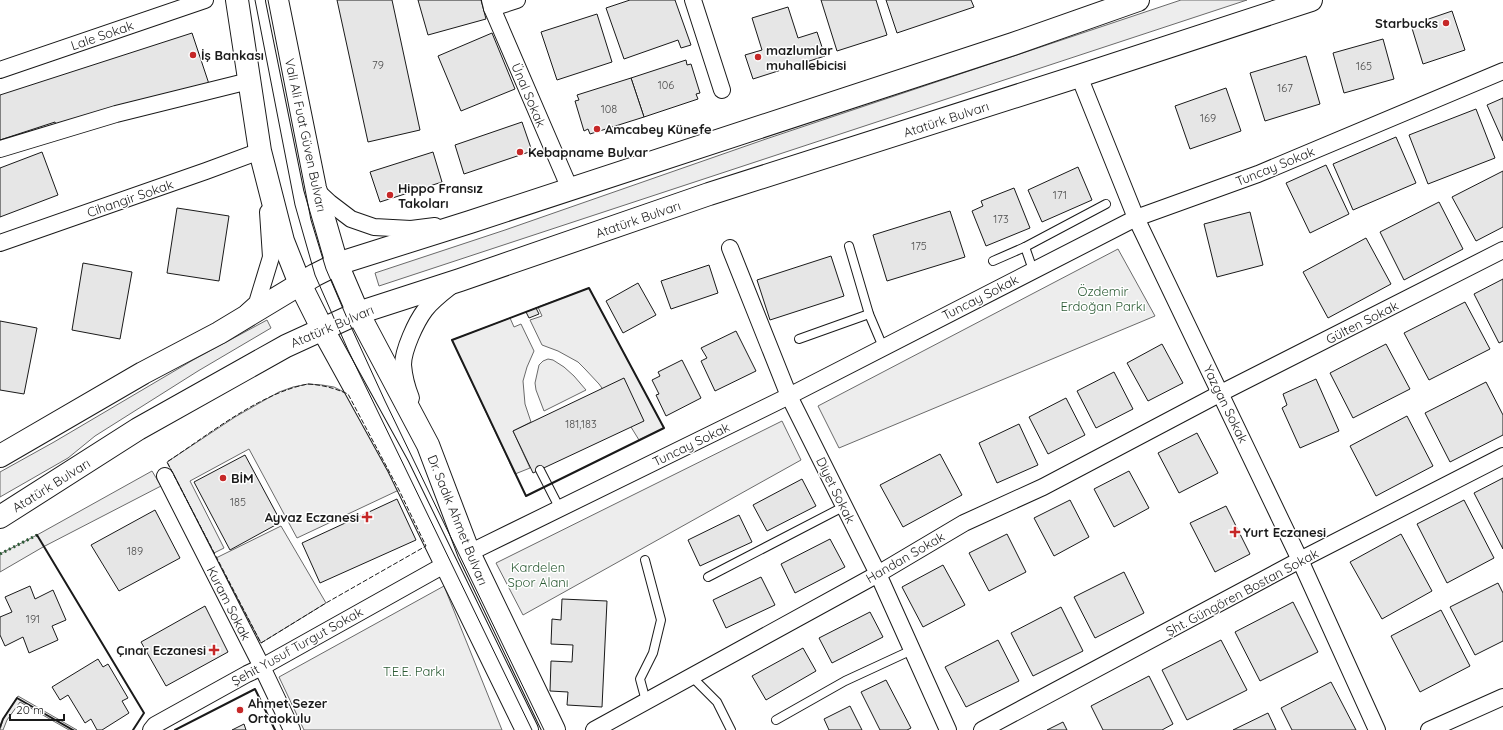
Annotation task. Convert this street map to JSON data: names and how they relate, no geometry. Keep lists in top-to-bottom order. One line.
{"streets":{"main road":["Atatürk Bulvarı","Vali Ali Fuat Güven Bulvarı","Dr. Sadık Ahmet Bulvarı"],"street":["Lale Sokak","Ünal Sokak","Tuncay Sokak","Cihangir Sokak","Gülten Sokak","Yazgan Sokak","Diyet Sokak","Handan Sokak","Şht. Güngören Bostan Sokak","Kuram Sokak","Şehit Yusuf Turgut Sokak"]},"crossings":[["Atatürk Bulvarı","Vali Ali Fuat Güven Bulvarı"],["Atatürk Bulvarı","Yazgan Sokak"],["Atatürk Bulvarı","Dr. Sadık Ahmet Bulvarı"],["Vali Ali Fuat Güven Bulvarı","Dr. Sadık Ahmet Bulvarı"],["Tuncay Sokak","Yazgan Sokak"],["Tuncay Sokak","Diyet Sokak"],["Tuncay Sokak","Dr. Sadık Ahmet Bulvarı"],["Gülten Sokak","Yazgan Sokak"],["Gülten Sokak","Handan Sokak"],["Yazgan Sokak","Handan Sokak"],["Yazgan Sokak","Şht. Güngören Bostan Sokak"],["Diyet Sokak","Handan Sokak"],["Dr. Sadık Ahmet Bulvarı","Şehit Yusuf Turgut Sokak"],["Kuram Sokak","Şehit Yusuf Turgut Sokak"]],"parks":["Özdemir Erdoğan Parkı","Kardelen Spor Alanı","T.E.E. Parkı"],"places":{"other":["Starbucks","İş Bankası","mazlumlar muhallebicisi","Amcabey Künefe","Kebapname Bulvar","Hippo Fransız Takoları","BİM","Ahmet Sezer Ortaokulu"],"health":["Ayvaz Eczanesi","Yurt Eczanesi","Çınar Eczanesi"]},"house_numbers":["79","165","106","167","108","169","171","173","175","181,183","185","189","191"],"scale_bar":"20 m"}
